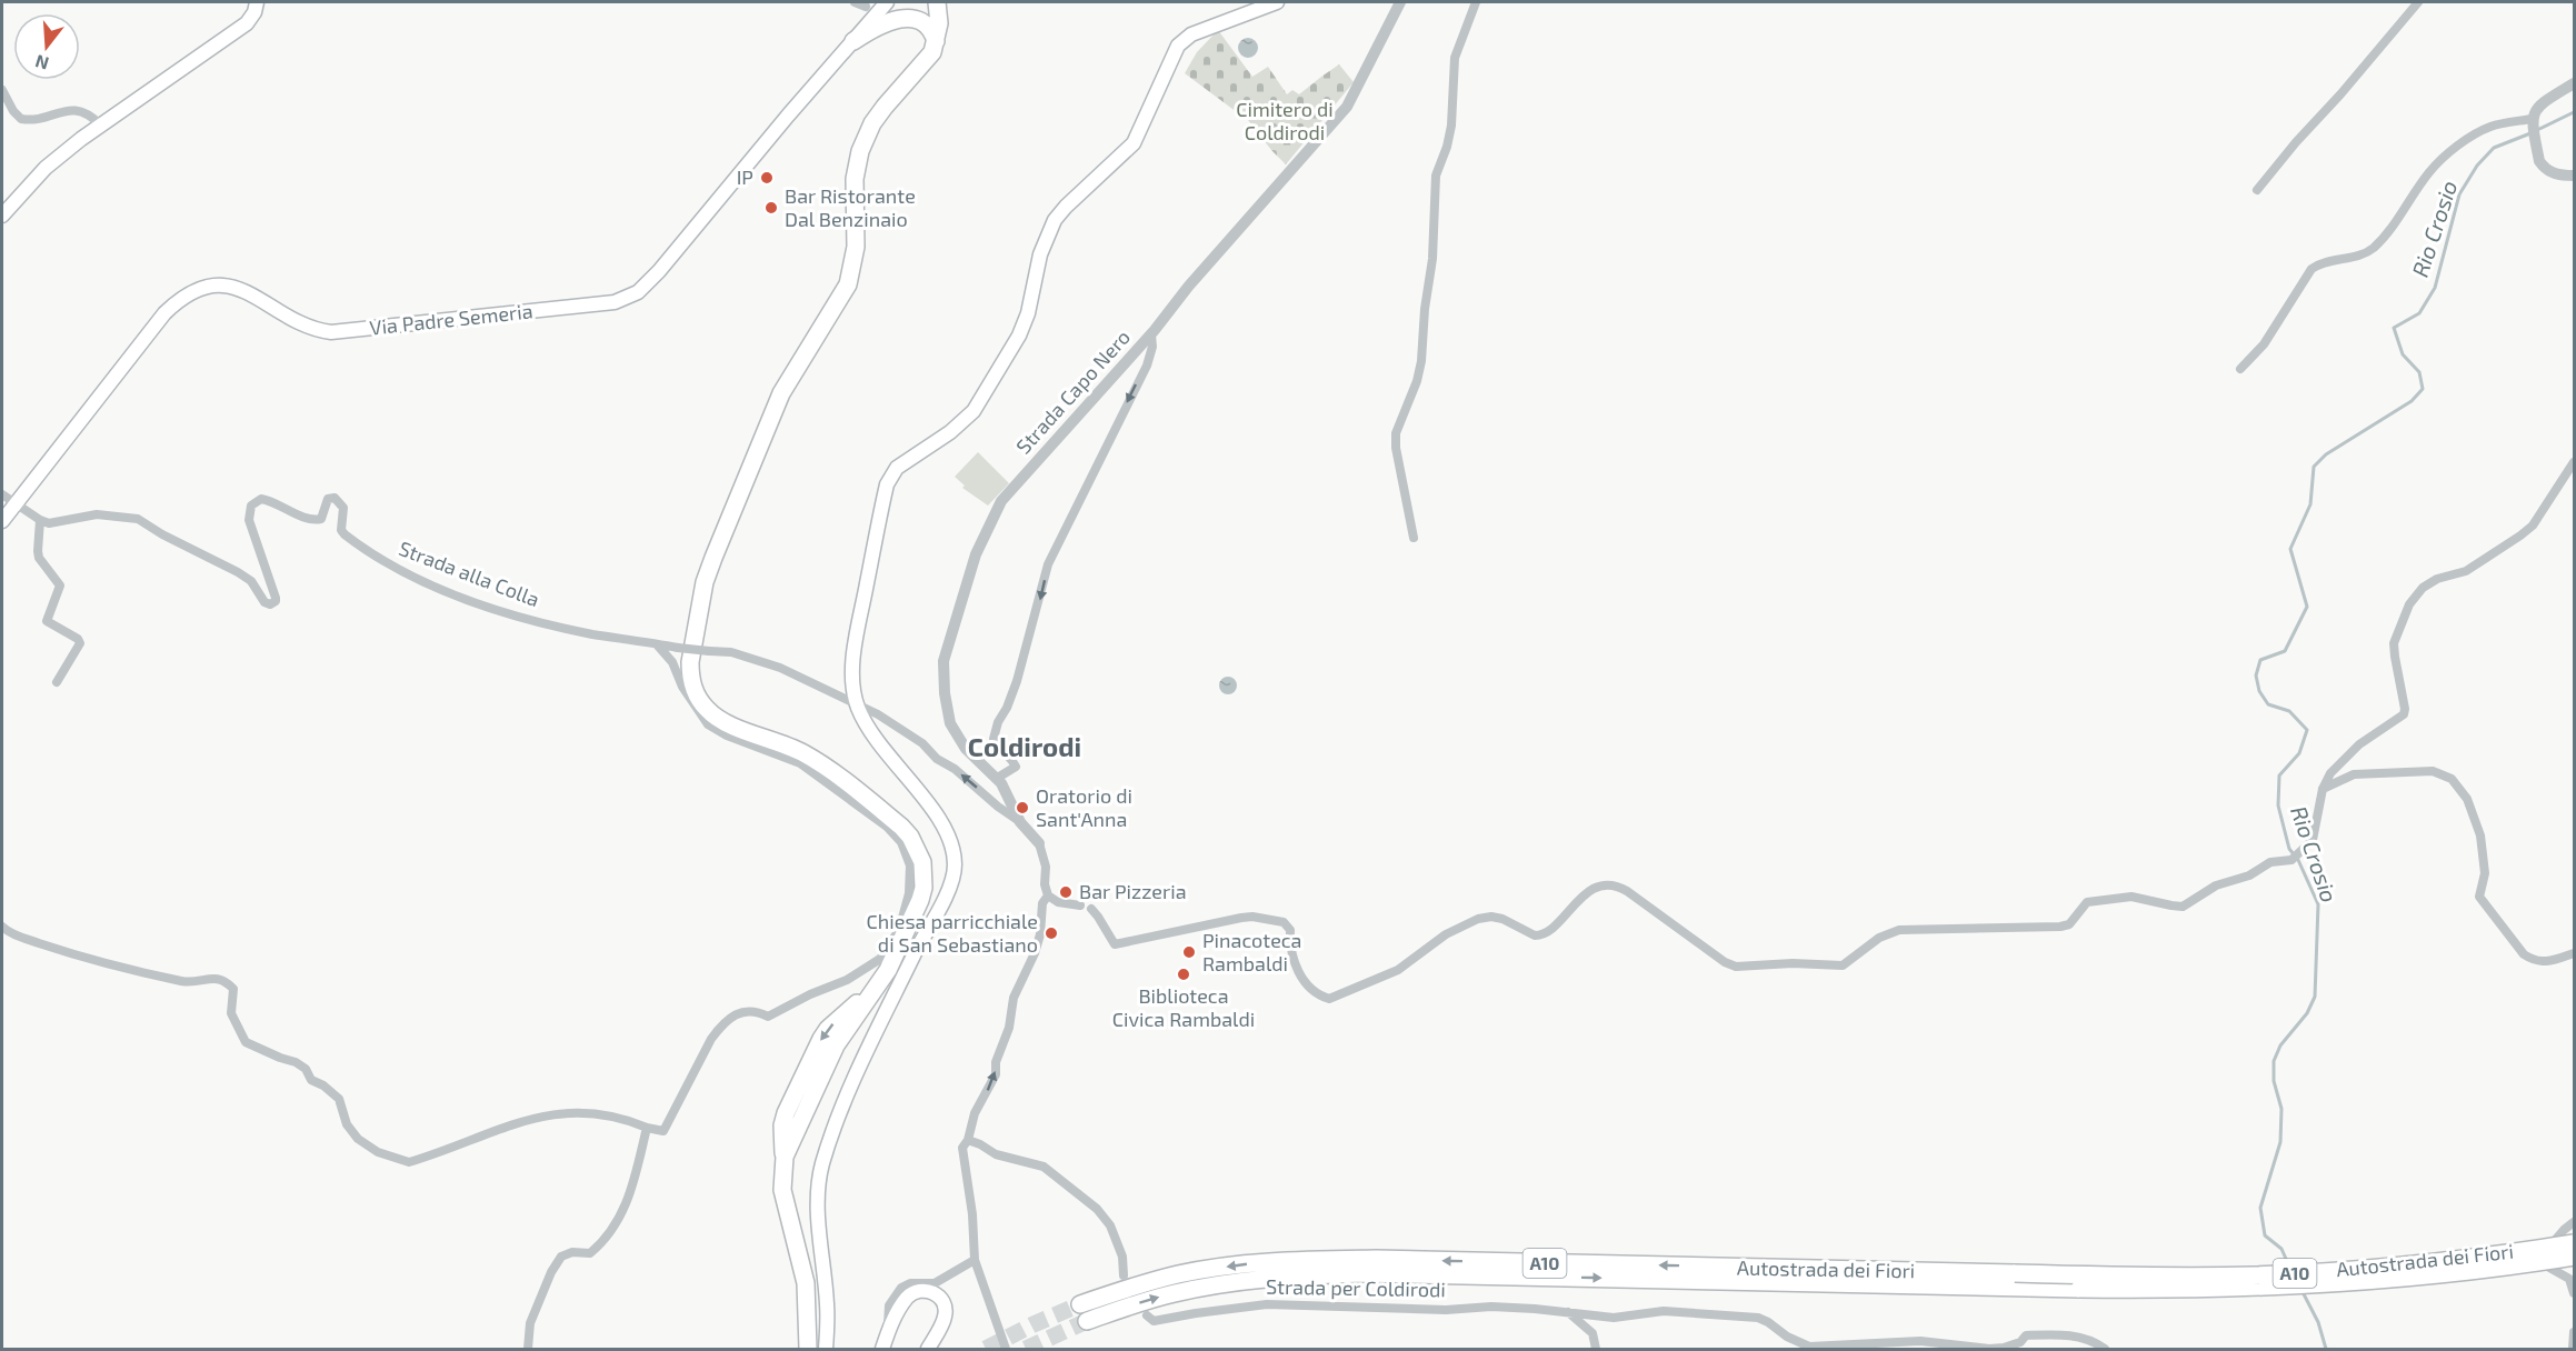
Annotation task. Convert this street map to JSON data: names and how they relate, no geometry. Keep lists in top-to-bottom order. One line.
{"streets":{"highway":["Autostrada dei Fiori","A10"],"main road":["Via Padre Semeria"],"street":["Strada Capo Nero","Strada alla Colla","Strada per Coldirodi"]},"crossings":[["Strada Capo Nero","Strada alla Colla"]],"districts":["Coldirodi"],"water":["Rio Crosio"],"parks":["Cimitero di Coldirodi"],"places":["IP","Bar Ristorante Dal Benzinaio","Oratorio di Sant'Anna","Bar Pizzeria","Chiesa parricchiale di San Sebastiano","Pinacoteca Rambaldi","Biblioteca Civica Rambaldi"],"north":"bottom"}
